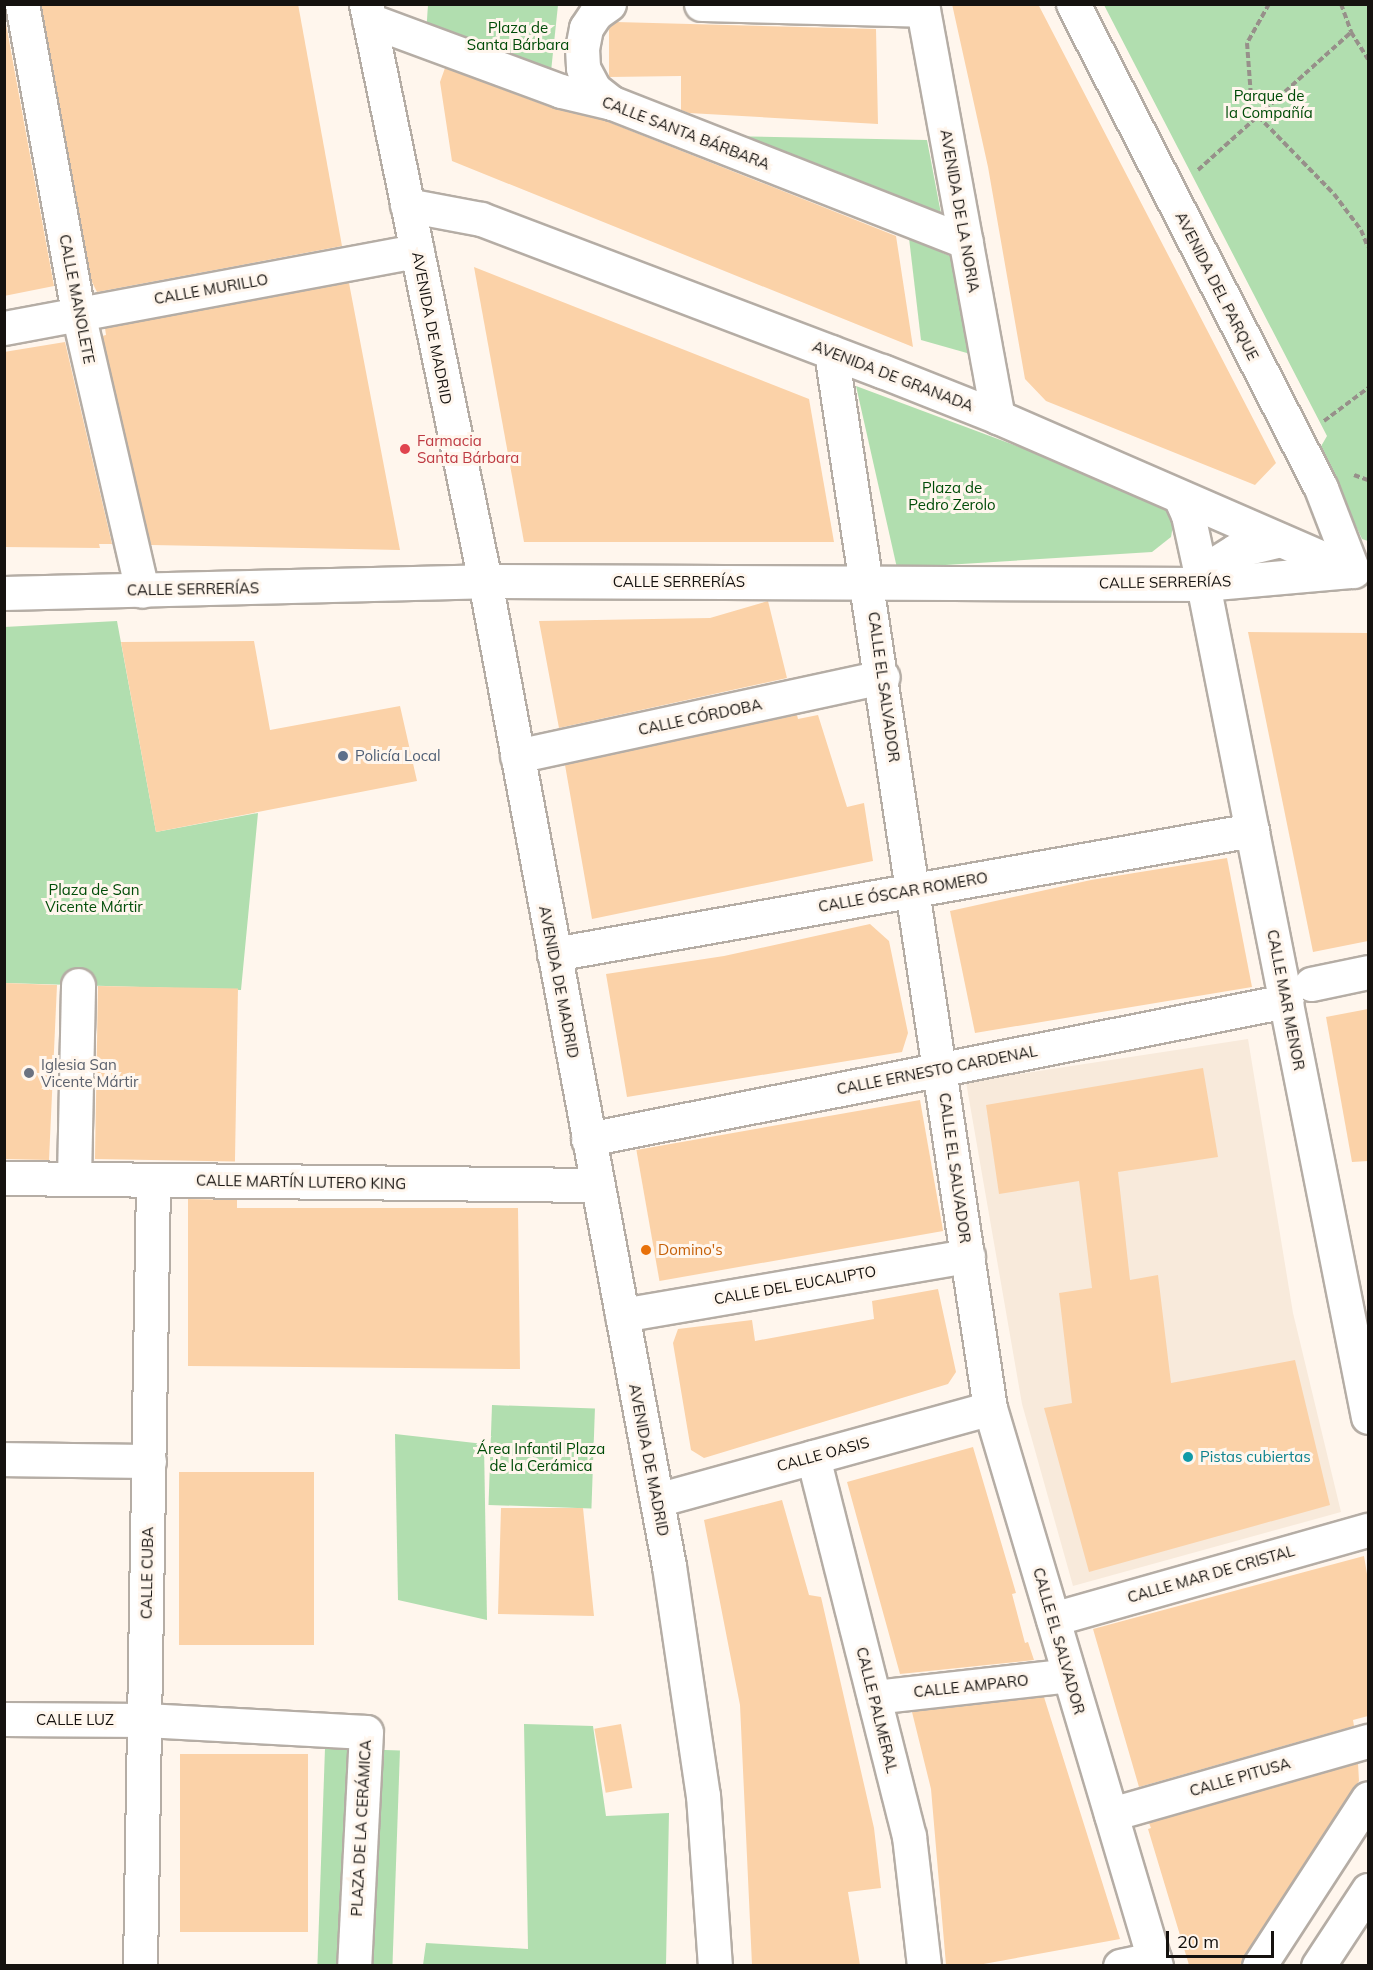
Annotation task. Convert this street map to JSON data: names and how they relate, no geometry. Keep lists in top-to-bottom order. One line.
{"streets":{"street":["CALLE SANTA BÁRBARA","AVENIDA DE LA NORIA","AVENIDA DEL PARQUE","CALLE MURILLO","CALLE MANOLETE","AVENIDA DE MADRID","AVENIDA DE GRANADA","CALLE SERRERÍAS","CALLE EL SALVADOR","CALLE CÓRDOBA","CALLE ÓSCAR ROMERO","CALLE MAR MENOR","CALLE ERNESTO CARDENAL","CALLE MARTÍN LUTERO KING","CALLE DEL EUCALIPTO","CALLE OASIS","CALLE CUBA","CALLE MAR DE CRISTAL","CALLE AMPARO","CALLE PALMERAL","CALLE LUZ","CALLE PITUSA","PLAZA DE LA CERÁMICA"]},"crossings":[["CALLE SANTA BÁRBARA","AVENIDA DE LA NORIA"],["CALLE SANTA BÁRBARA","AVENIDA DE MADRID"],["AVENIDA DE LA NORIA","AVENIDA DE GRANADA"],["AVENIDA DEL PARQUE","AVENIDA DE GRANADA"],["AVENIDA DEL PARQUE","CALLE SERRERÍAS"],["CALLE MURILLO","CALLE MANOLETE"],["CALLE MURILLO","AVENIDA DE MADRID"],["CALLE MANOLETE","CALLE SERRERÍAS"],["AVENIDA DE MADRID","AVENIDA DE GRANADA"],["AVENIDA DE MADRID","CALLE SERRERÍAS"],["AVENIDA DE MADRID","CALLE CÓRDOBA"],["AVENIDA DE MADRID","CALLE ÓSCAR ROMERO"],["AVENIDA DE MADRID","CALLE ERNESTO CARDENAL"],["AVENIDA DE MADRID","CALLE MARTÍN LUTERO KING"],["AVENIDA DE MADRID","CALLE DEL EUCALIPTO"],["AVENIDA DE MADRID","CALLE OASIS"],["AVENIDA DE GRANADA","CALLE SERRERÍAS"],["AVENIDA DE GRANADA","CALLE EL SALVADOR"],["AVENIDA DE GRANADA","CALLE MAR MENOR"],["CALLE SERRERÍAS","CALLE EL SALVADOR"],["CALLE SERRERÍAS","CALLE MAR MENOR"],["CALLE EL SALVADOR","CALLE CÓRDOBA"],["CALLE EL SALVADOR","CALLE ÓSCAR ROMERO"],["CALLE EL SALVADOR","CALLE ERNESTO CARDENAL"],["CALLE EL SALVADOR","CALLE DEL EUCALIPTO"],["CALLE EL SALVADOR","CALLE OASIS"],["CALLE EL SALVADOR","CALLE MAR DE CRISTAL"],["CALLE EL SALVADOR","CALLE AMPARO"],["CALLE EL SALVADOR","CALLE PITUSA"],["CALLE ÓSCAR ROMERO","CALLE MAR MENOR"],["CALLE MAR MENOR","CALLE ERNESTO CARDENAL"],["CALLE MARTÍN LUTERO KING","CALLE CUBA"],["CALLE OASIS","CALLE PALMERAL"],["CALLE CUBA","CALLE LUZ"],["CALLE CUBA","PLAZA DE LA CERÁMICA"],["CALLE AMPARO","CALLE PALMERAL"],["CALLE LUZ","PLAZA DE LA CERÁMICA"]],"parks":["Plaza de Santa Bárbara","Parque de la Compañía","Plaza de Pedro Zerolo","Plaza de San Vicente Mártir","Área Infantil Plaza de la Cerámica"],"places":["Farmacia Santa Bárbara","Policía Local","Iglesia San Vicente Mártir","Domino's","Pistas cubiertas"],"scale_bar":"20 m"}
